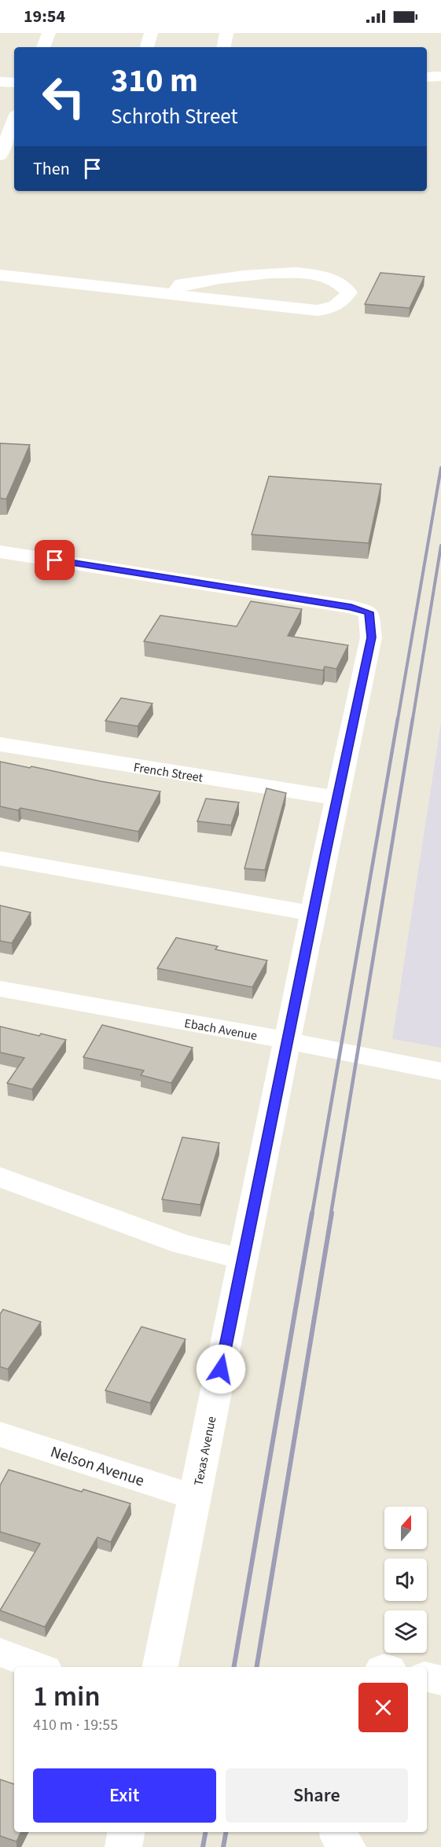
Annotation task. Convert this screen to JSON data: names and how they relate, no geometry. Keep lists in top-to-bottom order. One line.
{"streets":{"street":["French Street","Ebach Avenue","Texas Avenue","Nelson Avenue"]},"crossings":[["French Street","Texas Avenue"],["Ebach Avenue","Texas Avenue"],["Texas Avenue","Nelson Avenue"]],"north":"top","page":{"status":"19:54","turn":["310 m","Schroth Street"],"then":"Then","heading":["1 min","410 m · 19:55"],"buttons":["Exit","Share"]}}
